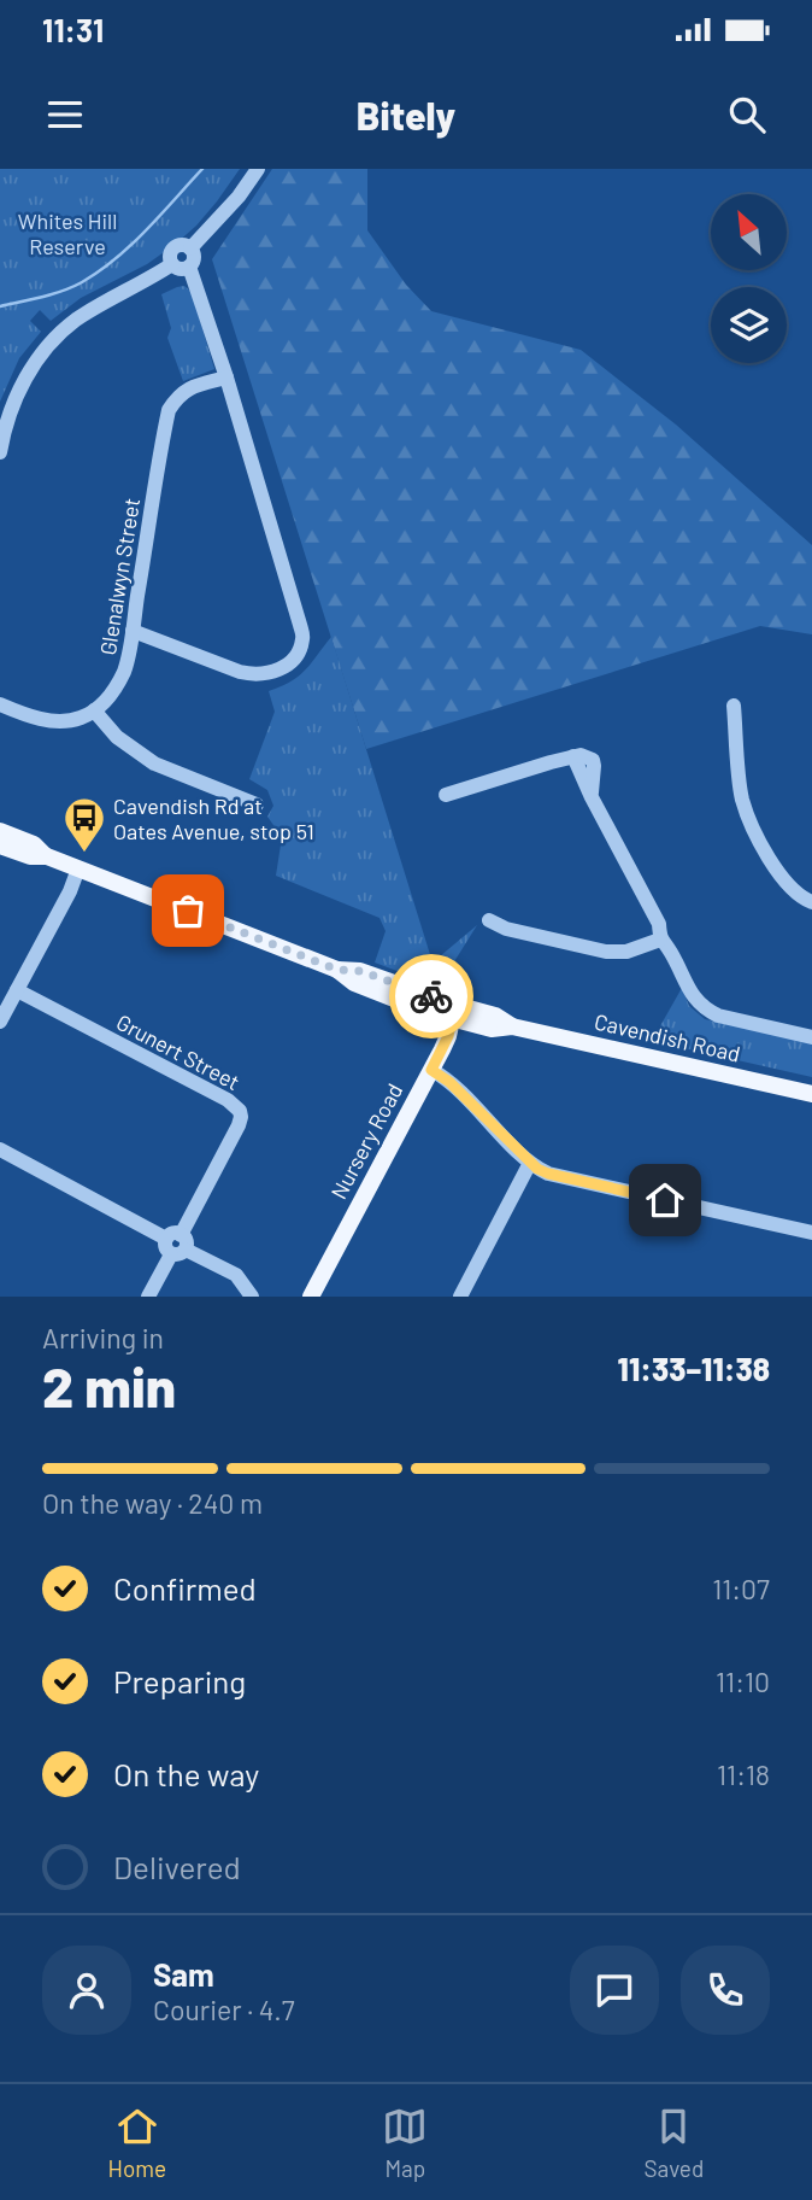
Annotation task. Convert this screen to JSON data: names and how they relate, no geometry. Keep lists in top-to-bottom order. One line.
{"streets":{"main road":["Cavendish Road","Nursery Road"],"street":["Glenalwyn Street","Grunert Street"]},"crossings":[["Cavendish Road","Nursery Road"]],"parks":["Whites Hill Reserve"],"places":{"bus stop":["Cavendish Rd at Oates Avenue, stop 51"]},"north":"top left","page":{"status":"11:31","header":"Bitely","heading":["2 min","Arriving in","11:33–11:38"],"panel":["Sam","Courier · 4.7"],"bar":"On the way · 240 m","list":[["Confirmed","11:07"],["Preparing","11:10"],["On the way","11:18"],"Delivered"],"tabs":["Home","Map","Saved"]}}
